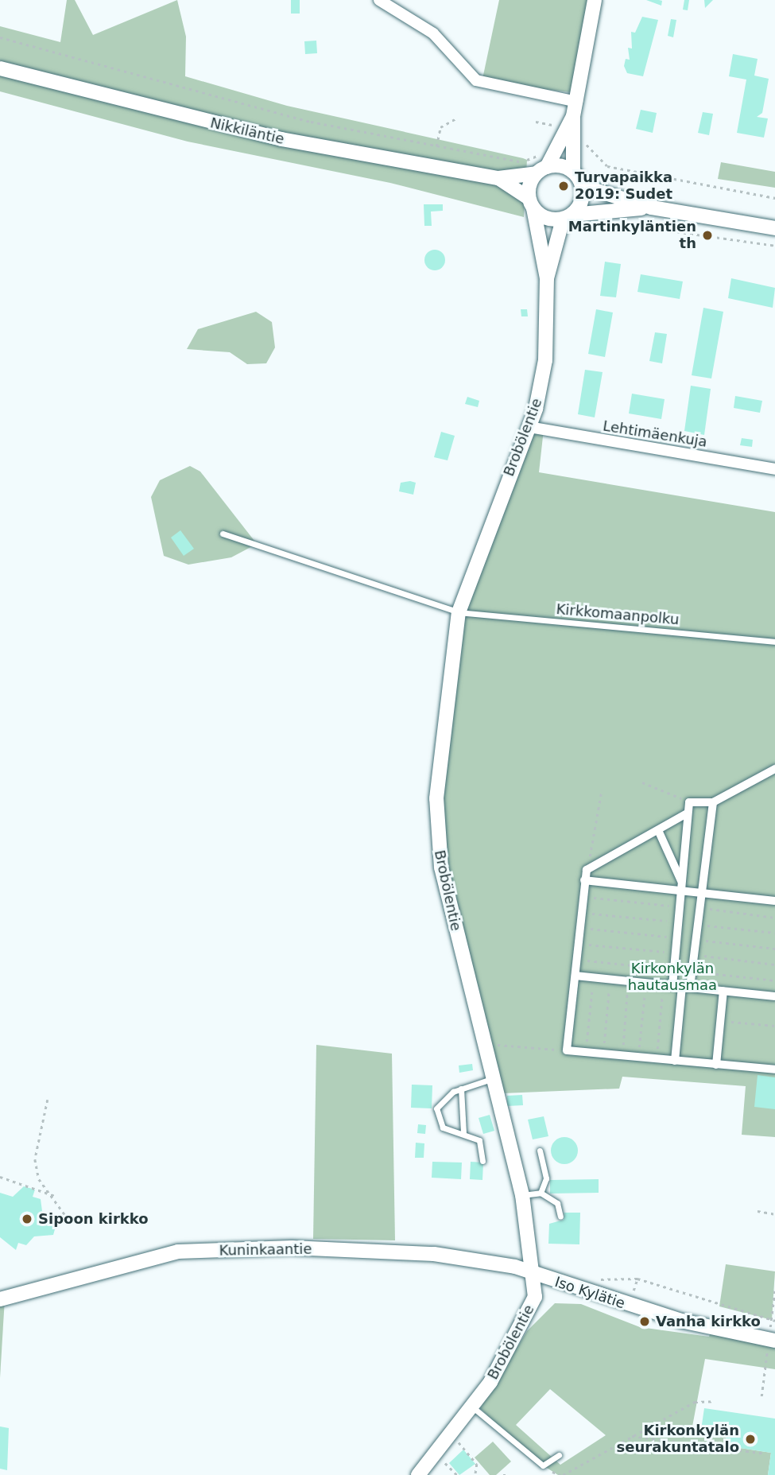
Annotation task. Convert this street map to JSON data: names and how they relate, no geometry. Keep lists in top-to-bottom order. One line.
{"streets":{"street":["Nikkiläntie","Lehtimäenkuja","Brobölentie","Kuninkaantie","Iso Kylätie"],"lane":["Kirkkomaanpolku"]},"crossings":[["Nikkiläntie","Brobölentie"],["Lehtimäenkuja","Brobölentie"],["Brobölentie","Kirkkomaanpolku"],["Brobölentie","Kuninkaantie"],["Brobölentie","Iso Kylätie"],["Kuninkaantie","Iso Kylätie"]],"parks":["Kirkonkylän hautausmaa"],"places":["Turvapaikka 2019: Sudet","Martinkyläntien th","Sipoon kirkko","Vanha kirkko","Kirkonkylän seurakuntatalo"]}
